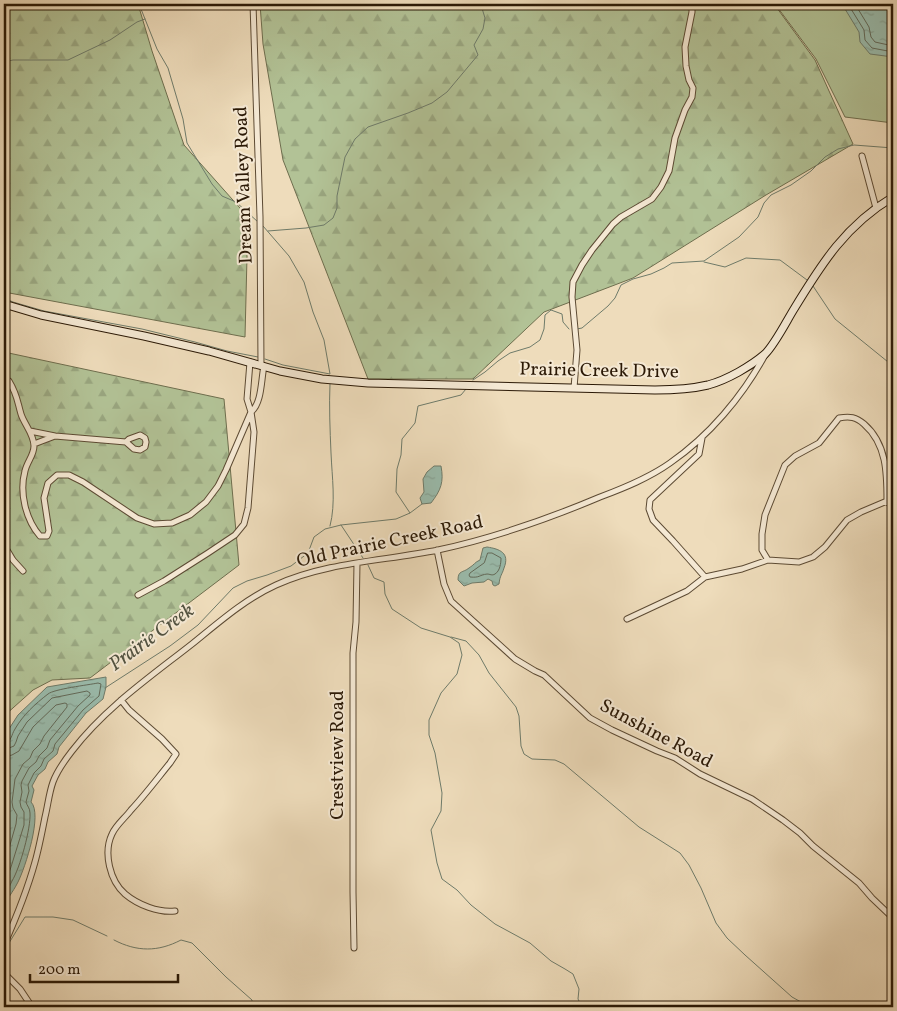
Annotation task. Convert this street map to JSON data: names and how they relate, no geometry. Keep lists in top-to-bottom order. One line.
{"streets":{"main road":["Prairie Creek Drive"],"street":["Dream Valley Road","Old Prairie Creek Road","Sunshine Road","Crestview Road"]},"crossings":[["Dream Valley Road","Prairie Creek Drive"],["Prairie Creek Drive","Old Prairie Creek Road"],["Old Prairie Creek Road","Sunshine Road"],["Old Prairie Creek Road","Crestview Road"]],"water":["Prairie Creek"],"scale_bar":"200 m"}
